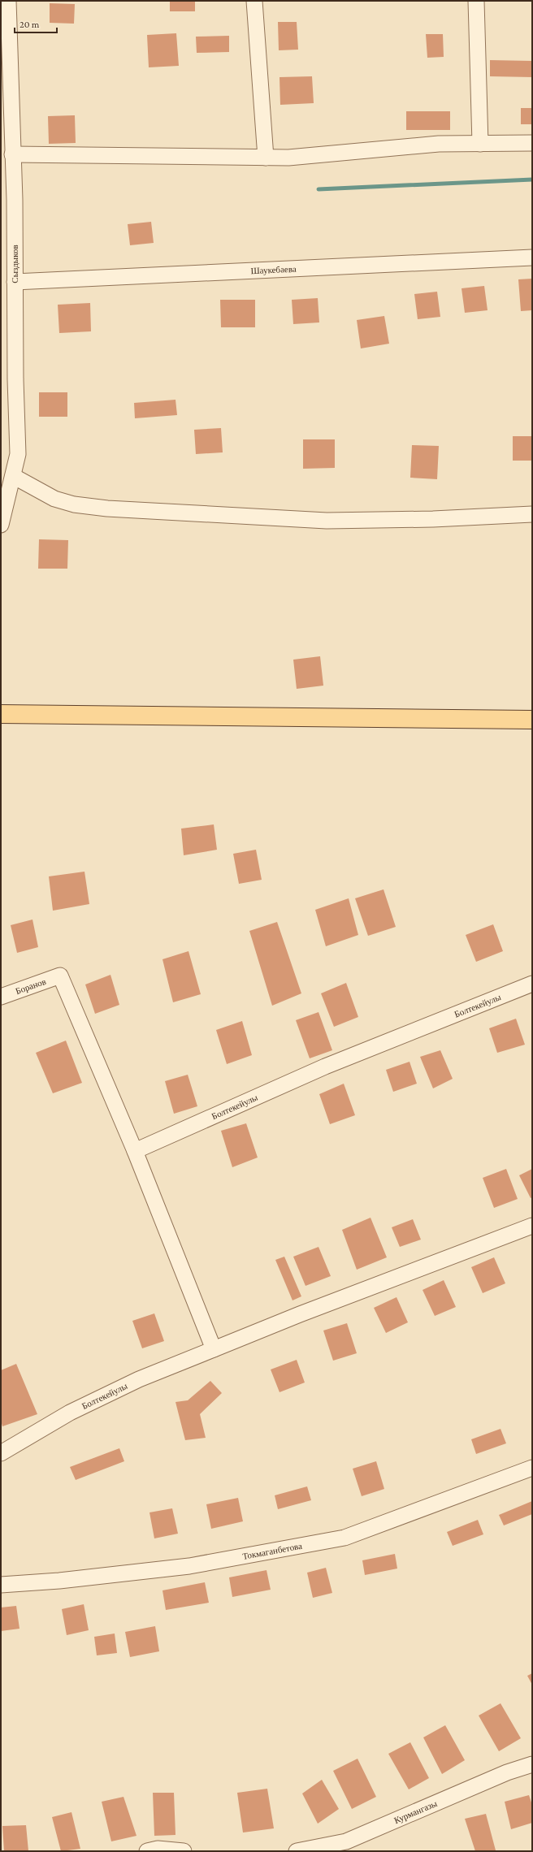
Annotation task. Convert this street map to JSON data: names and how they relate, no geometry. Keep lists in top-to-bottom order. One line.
{"streets":{"street":["Сыздыков","Шаукебаева","Боранов","Болтекейулы","Токмаганбетова","Курмангазы"]},"crossings":[["Сыздыков","Шаукебаева"],["Боранов","Болтекейулы"]],"scale_bar":"20 m"}
